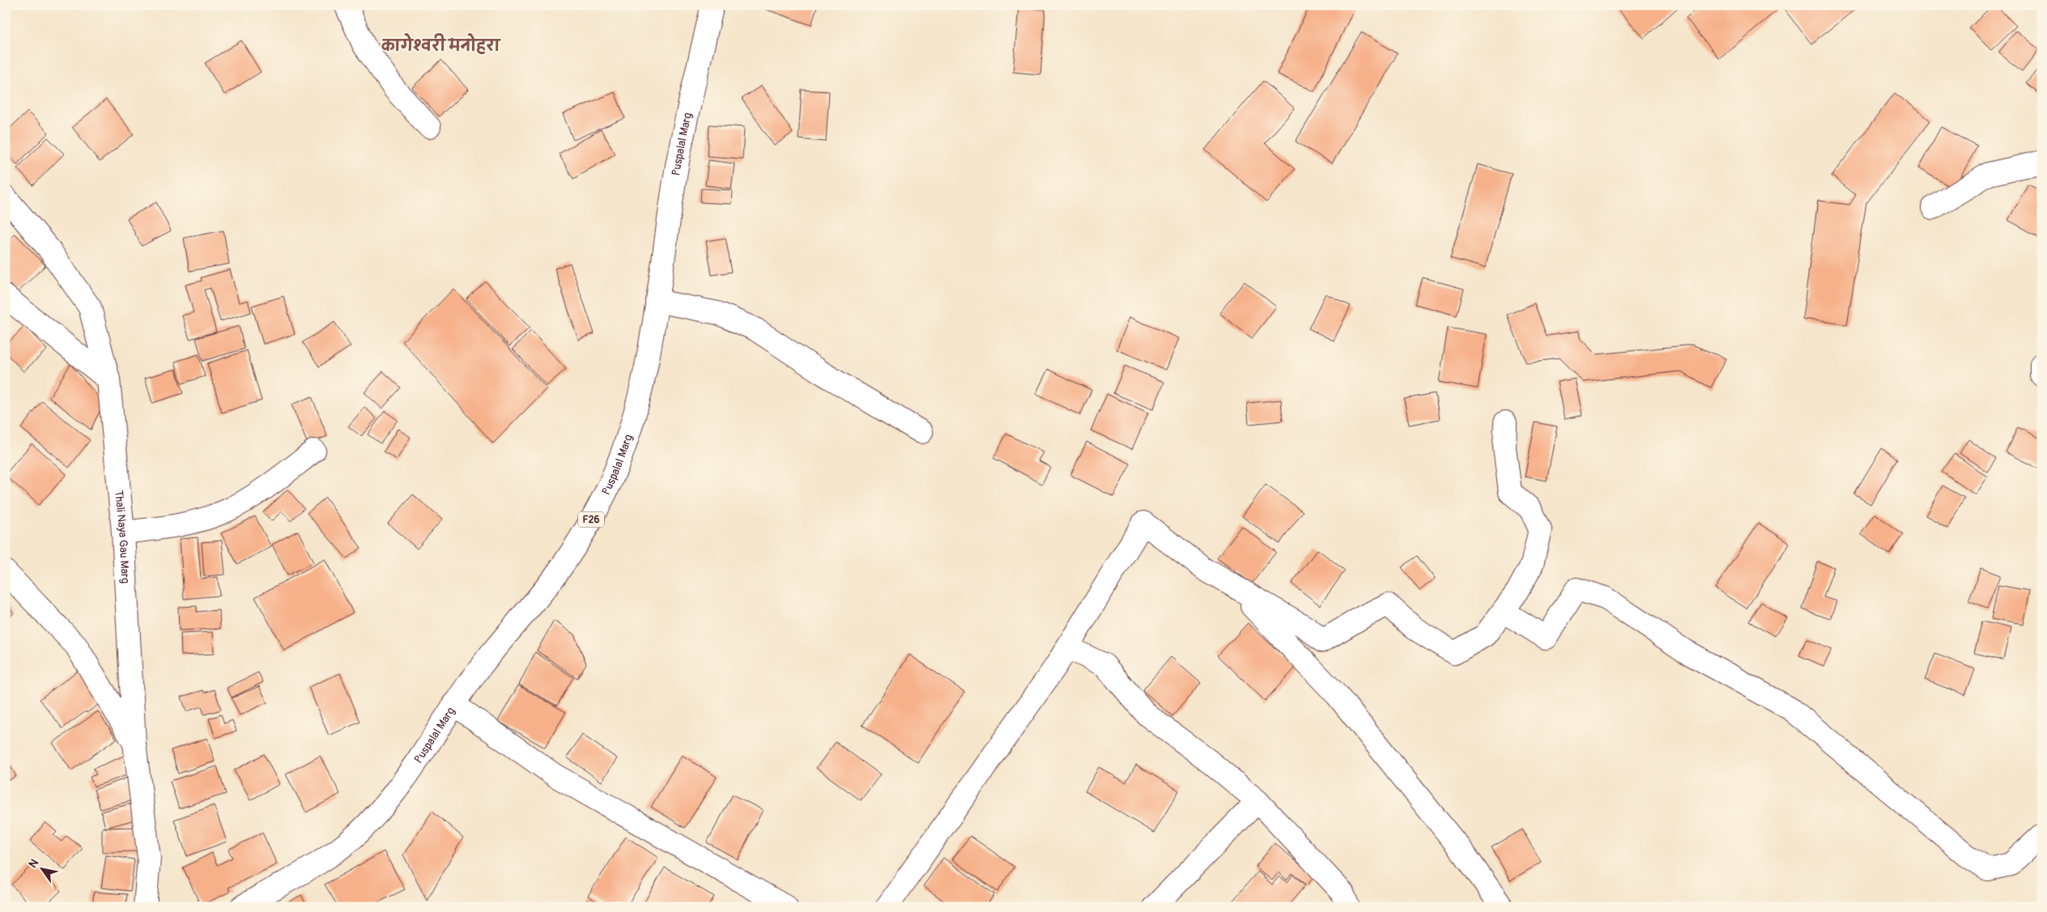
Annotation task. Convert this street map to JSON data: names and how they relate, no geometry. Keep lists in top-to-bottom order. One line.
{"streets":{"street":["Puspalal Marg","F26","Thali Naya Gau Marg"]},"districts":["कागेश्वरी मनोहरा"],"north":"top left"}
